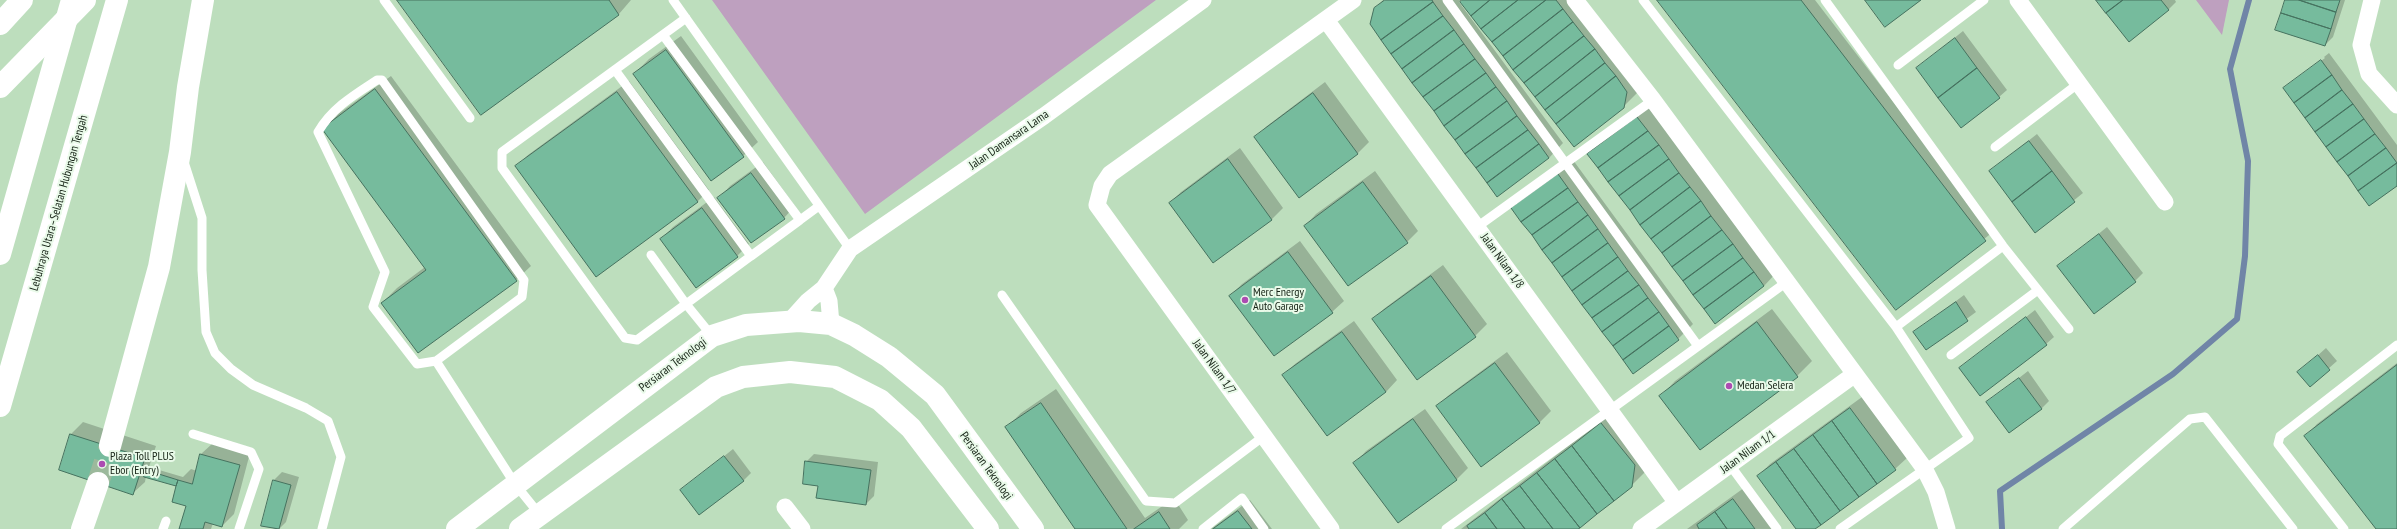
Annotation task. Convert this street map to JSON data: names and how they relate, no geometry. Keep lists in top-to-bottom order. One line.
{"streets":{"main road":["Lebuhraya Utara–Selatan Hubungan Tengah","Persiaran Teknologi"],"street":["Jalan Damansara Lama","Jalan Nilam 1/8","Jalan Nilam 1/7","Jalan Nilam 1/1"]},"crossings":[["Jalan Damansara Lama","Persiaran Teknologi"],["Jalan Nilam 1/8","Jalan Nilam 1/7"],["Jalan Nilam 1/8","Jalan Nilam 1/1"]],"places":["Merc Energy Auto Garage","Medan Selera","Plaza Toll PLUS Ebor (Entry)"]}
